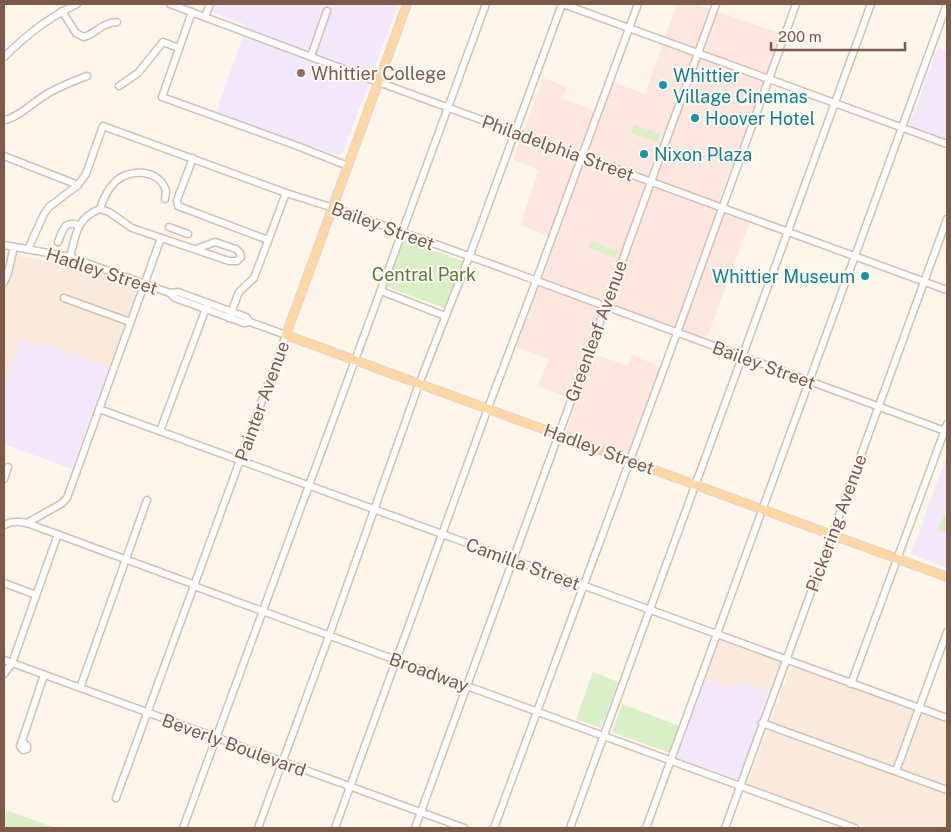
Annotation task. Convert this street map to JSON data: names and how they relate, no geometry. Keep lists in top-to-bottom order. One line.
{"streets":{"main road":["Hadley Street","Painter Avenue"],"street":["Philadelphia Street","Bailey Street","Greenleaf Avenue","Pickering Avenue","Camilla Street","Broadway","Beverly Boulevard"]},"crossings":[["Philadelphia Street","Greenleaf Avenue"],["Philadelphia Street","Painter Avenue"],["Philadelphia Street","Pickering Avenue"],["Bailey Street","Greenleaf Avenue"],["Bailey Street","Painter Avenue"],["Bailey Street","Pickering Avenue"],["Hadley Street","Greenleaf Avenue"],["Hadley Street","Painter Avenue"],["Hadley Street","Pickering Avenue"],["Greenleaf Avenue","Camilla Street"],["Greenleaf Avenue","Broadway"],["Greenleaf Avenue","Beverly Boulevard"],["Painter Avenue","Camilla Street"],["Painter Avenue","Broadway"],["Painter Avenue","Beverly Boulevard"],["Pickering Avenue","Camilla Street"],["Pickering Avenue","Broadway"]],"parks":["Central Park"],"places":["Whittier College","Whittier Village Cinemas","Hoover Hotel","Nixon Plaza","Whittier Museum"],"scale_bar":"200 m"}
